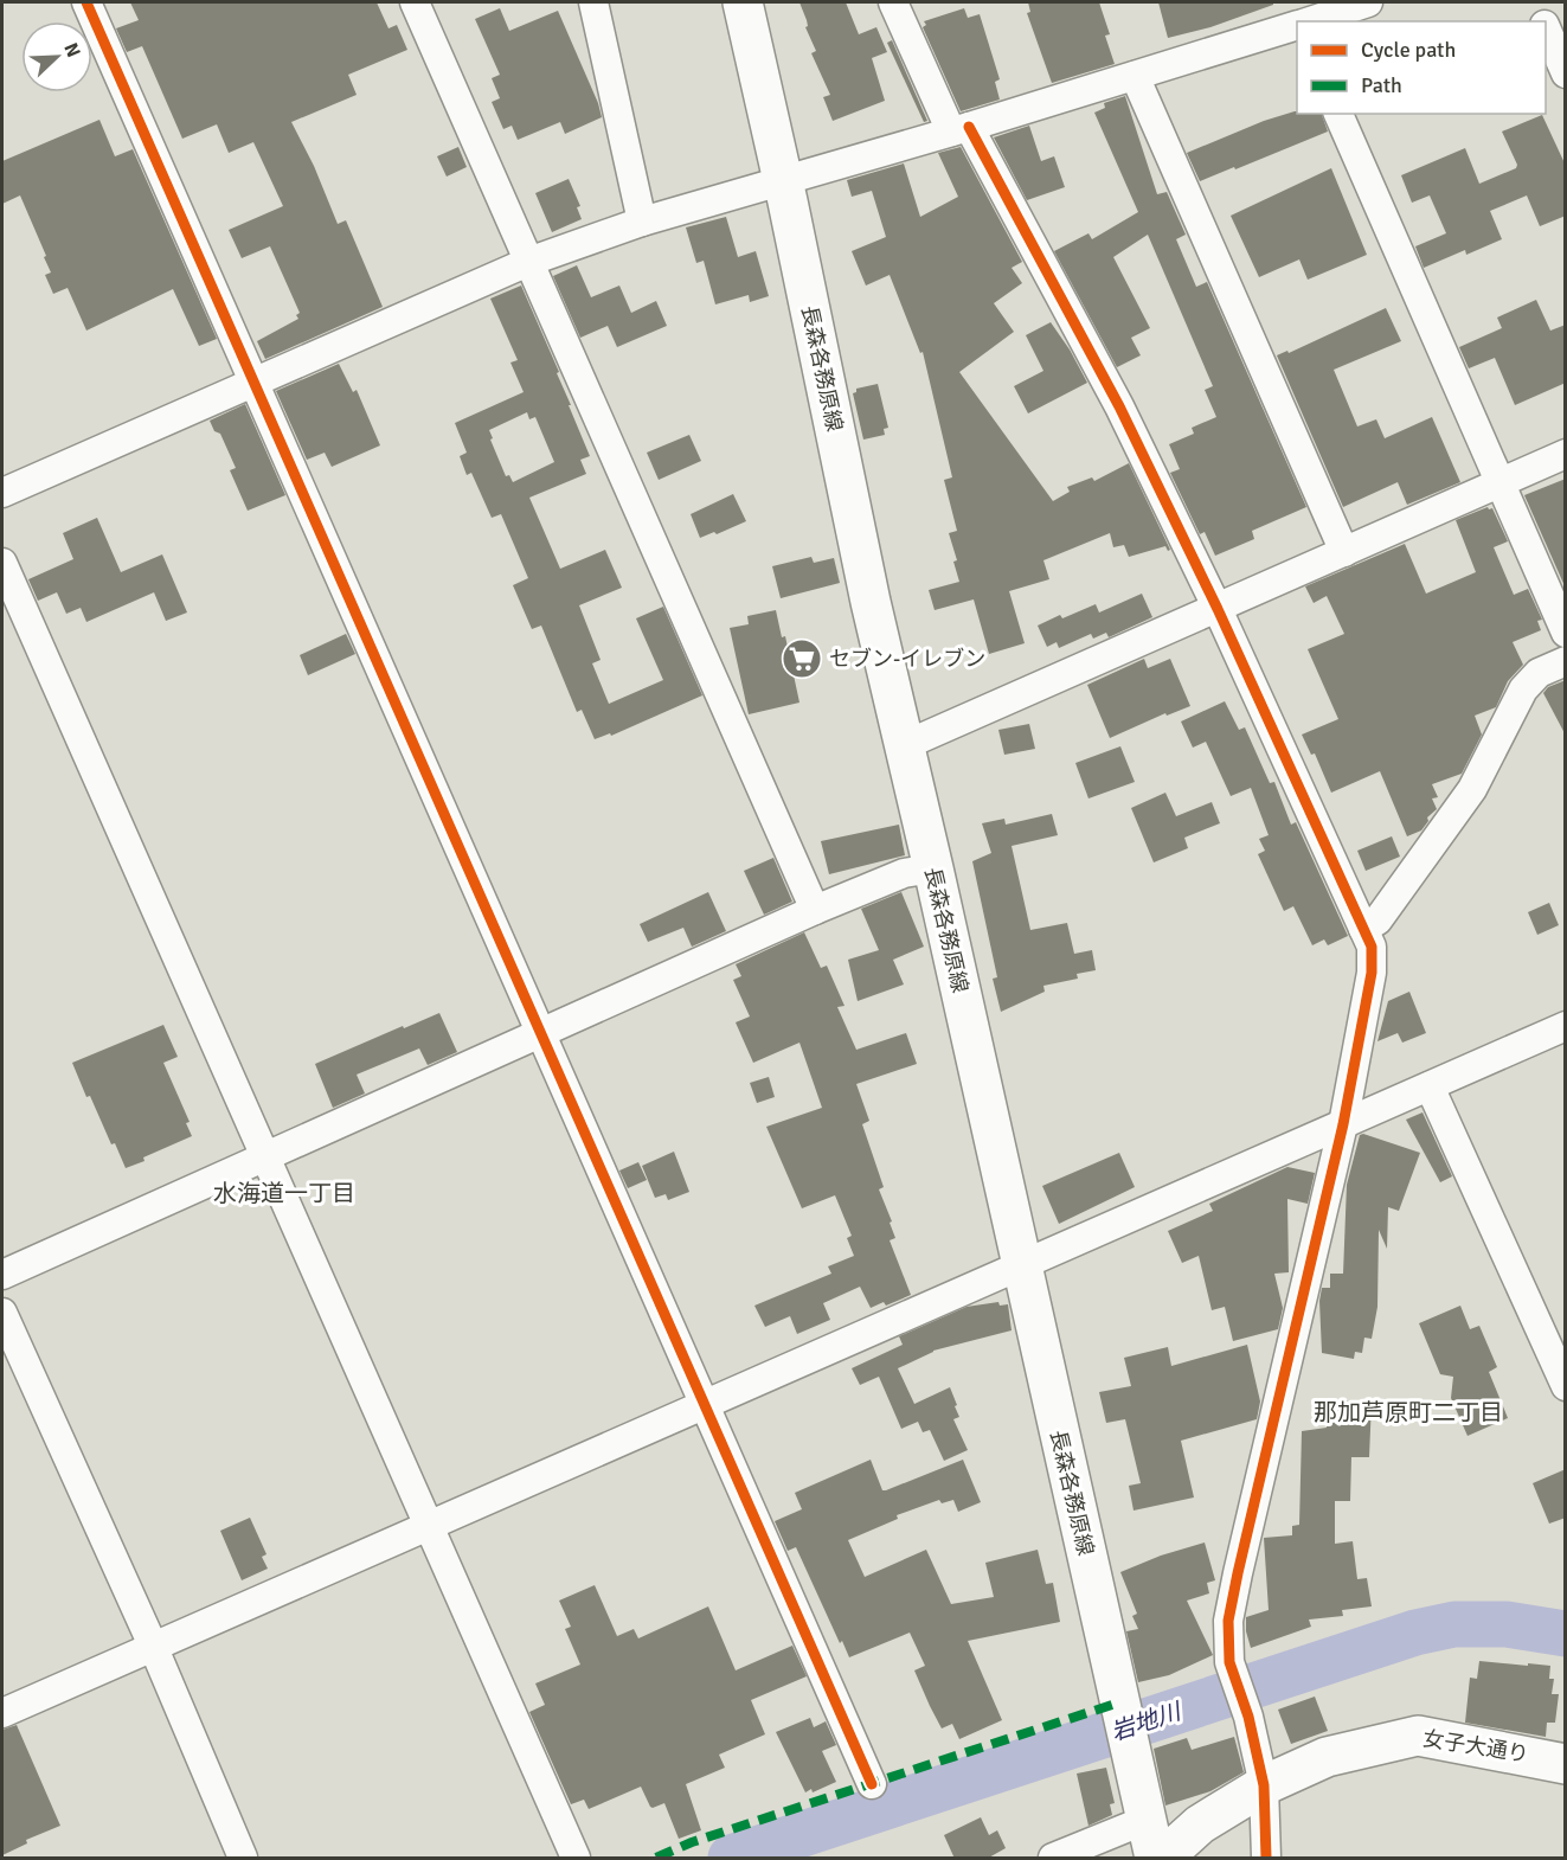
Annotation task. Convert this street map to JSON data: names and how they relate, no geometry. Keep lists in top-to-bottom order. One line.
{"streets":{"main road":["長森各務原線","女子大通り"]},"districts":["水海道一丁目","那加芦原町二丁目"],"water":["岩地川"],"places":{"supermarket":["セブン-イレブン"]},"legend":["Cycle path","Path"],"north":"top right"}
